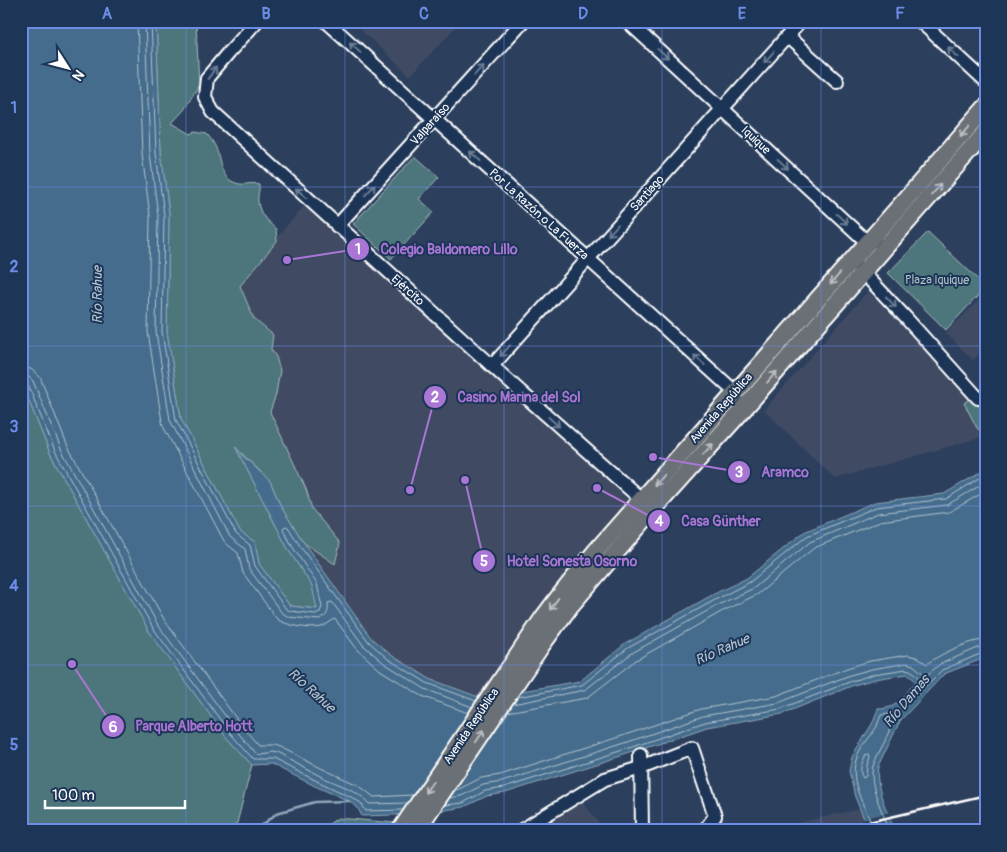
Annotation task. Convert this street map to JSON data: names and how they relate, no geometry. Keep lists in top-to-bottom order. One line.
{"streets":{"main road":["Avenida República"],"street":["Valparaíso","Iquique","Santiago","Por La Razón o La Fuerza","Ejército"]},"crossings":[["Valparaíso","Por La Razón o La Fuerza"],["Valparaíso","Ejército"],["Iquique","Santiago"],["Iquique","Avenida República"],["Santiago","Por La Razón o La Fuerza"],["Santiago","Ejército"],["Por La Razón o La Fuerza","Avenida República"],["Ejército","Avenida República"]],"one_way":["Valparaíso","Iquique","Santiago","Por La Razón o La Fuerza"],"water":["Río Rahue","Río Damas"],"parks":["Plaza Iquique"],"places":["Colegio Baldomero Lillo","Aramco","Hotel Sonesta Osorno","Casa Günther","Casino Marina del Sol","Parque Alberto Hott"],"scale_bar":"100 m","north":"bottom right","grid":{"columns":["A","B","C","D","E","F"],"rows":["1","2","3","4","5"]}}
